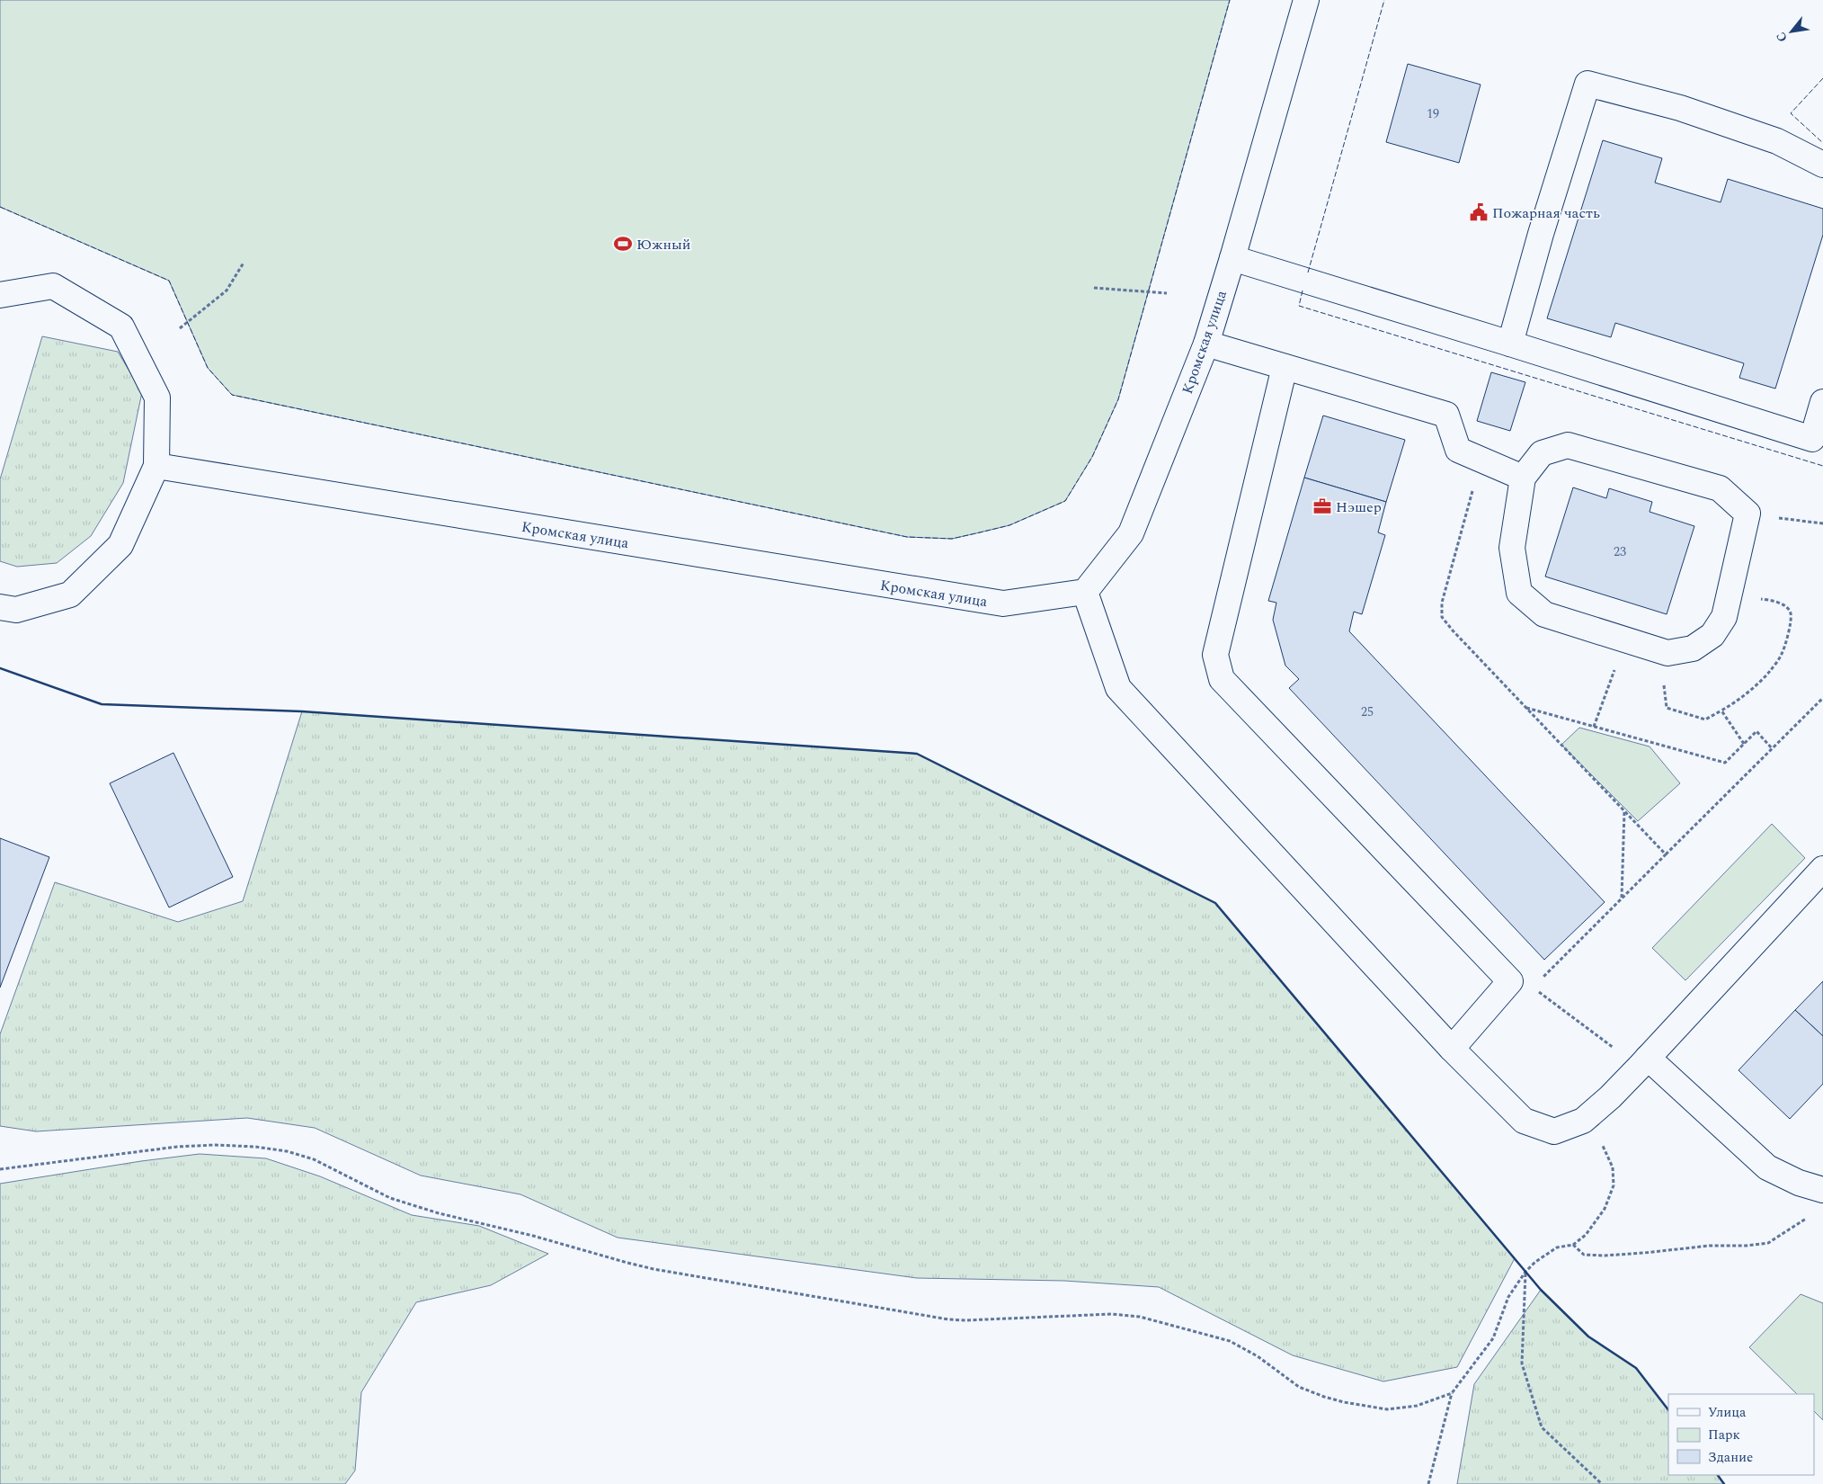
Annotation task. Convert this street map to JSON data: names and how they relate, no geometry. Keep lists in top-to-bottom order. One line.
{"streets":{"street":["Кромская улица"]},"places":{"public building":["Пожарная часть"],"sports":["Южный"],"office":["Нэшер"]},"house_numbers":["19","23","25"],"legend":["Улица","Парк","Здание"],"north":"bottom left"}
